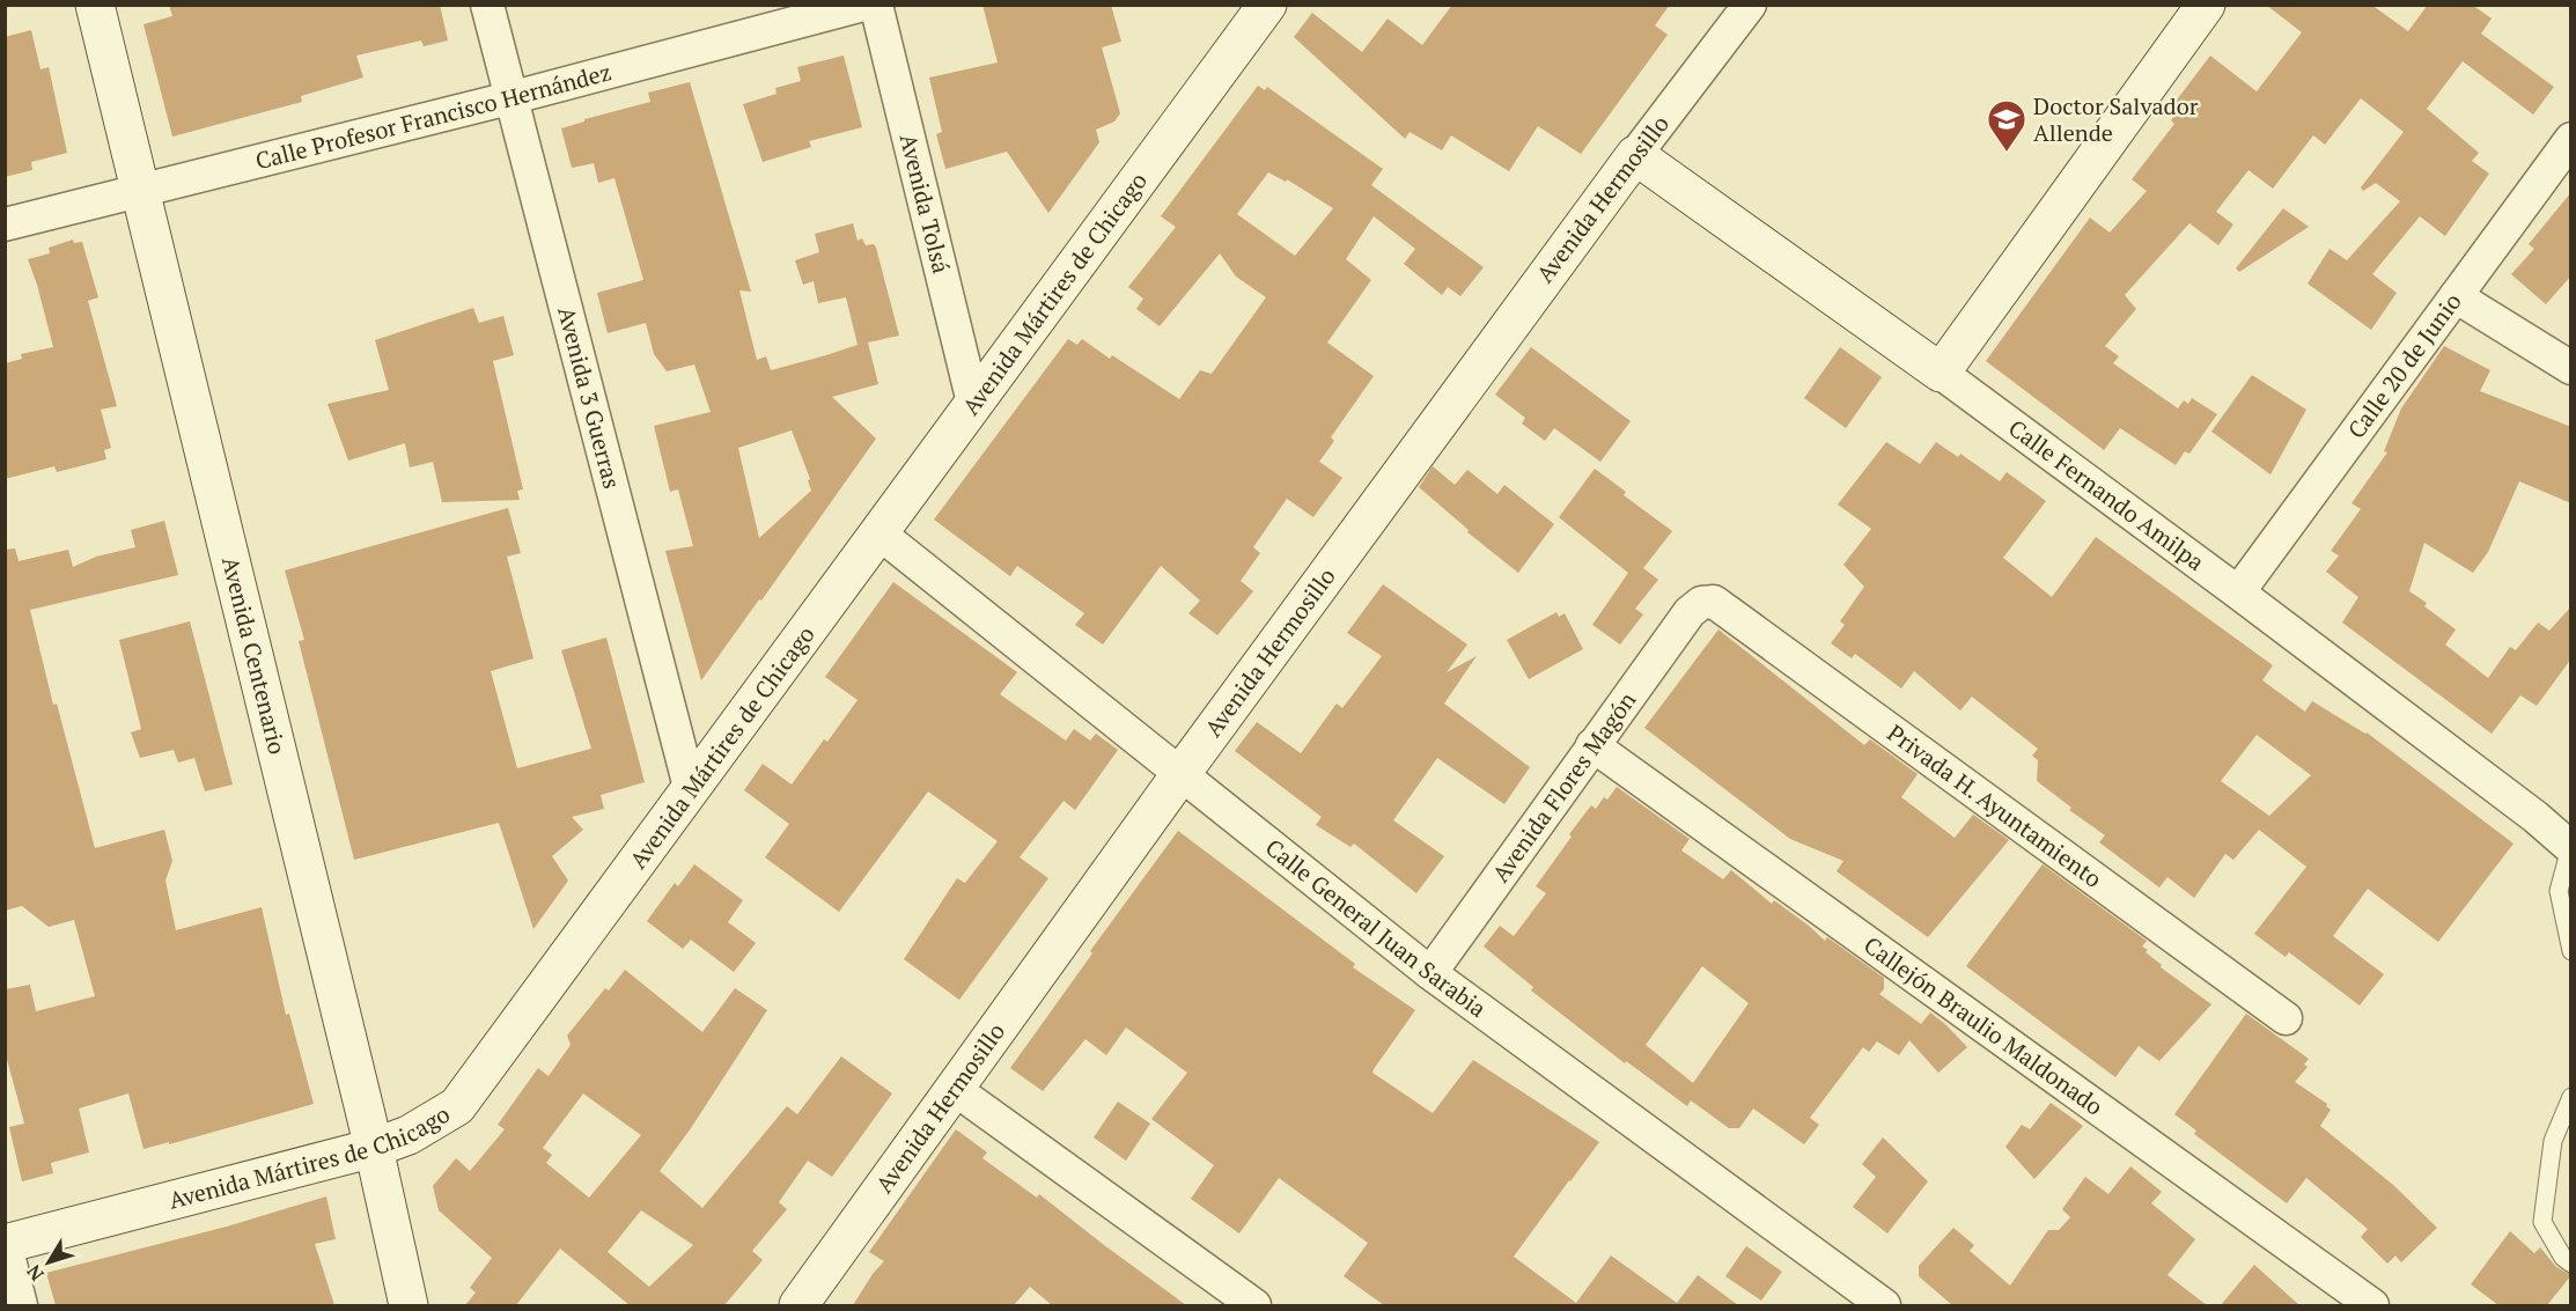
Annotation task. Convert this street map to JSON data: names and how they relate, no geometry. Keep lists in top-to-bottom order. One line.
{"streets":{"street":["Calle Profesor Francisco Hernández","Avenida Hermosillo","Avenida Tolsá","Avenida Mártires de Chicago","Calle 20 de Junio","Avenida 3 Guerras","Calle Fernando Amilpa","Avenida Centenario","Avenida Flores Magón","Privada H. Ayuntamiento","Calle General Juan Sarabia","Callejón Braulio Maldonado"]},"crossings":[["Calle Profesor Francisco Hernández","Avenida 3 Guerras"],["Calle Profesor Francisco Hernández","Avenida Centenario"],["Avenida Hermosillo","Calle Fernando Amilpa"],["Avenida Hermosillo","Calle General Juan Sarabia"],["Avenida Tolsá","Avenida Mártires de Chicago"],["Avenida Mártires de Chicago","Avenida 3 Guerras"],["Avenida Mártires de Chicago","Avenida Centenario"],["Avenida Mártires de Chicago","Calle General Juan Sarabia"],["Calle 20 de Junio","Calle Fernando Amilpa"],["Avenida Flores Magón","Privada H. Ayuntamiento"],["Avenida Flores Magón","Calle General Juan Sarabia"],["Avenida Flores Magón","Callejón Braulio Maldonado"]],"places":{"school or university":["Doctor Salvador Allende"]},"north":"bottom left"}
